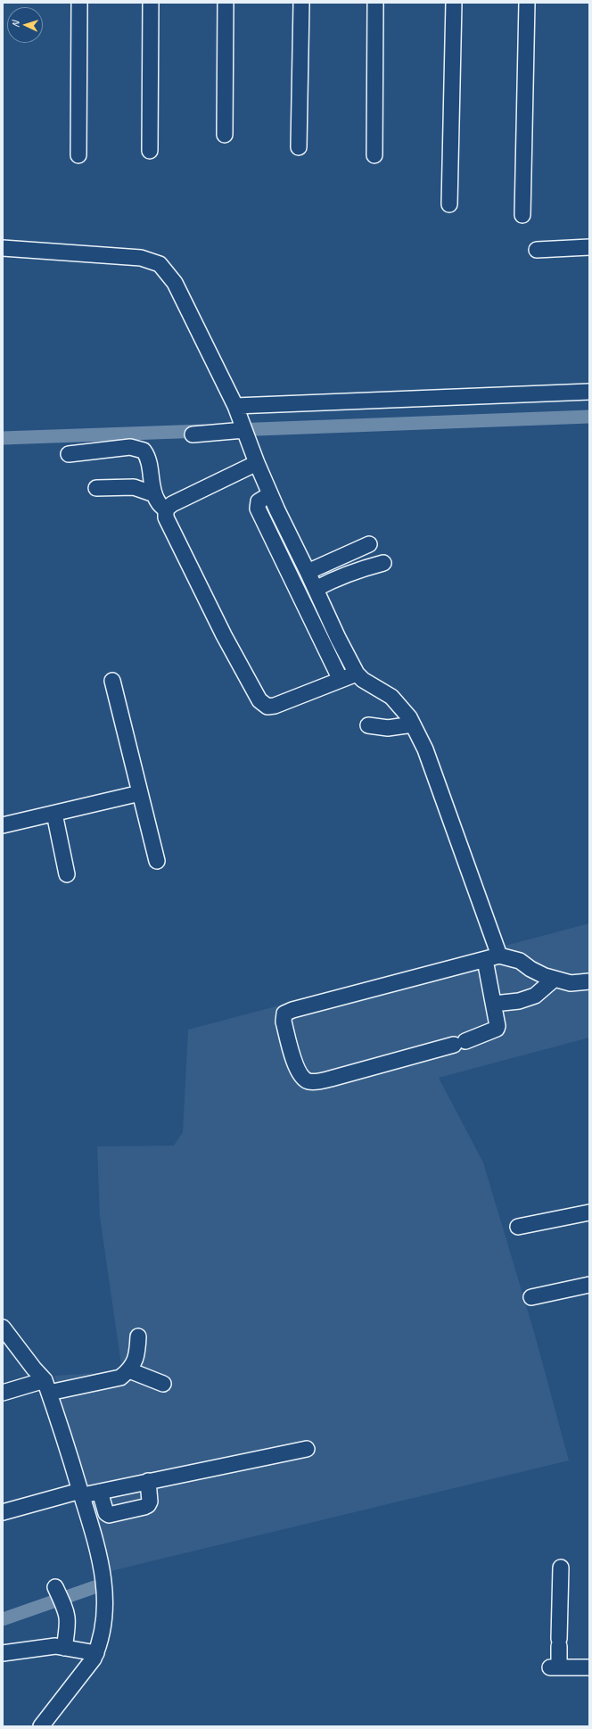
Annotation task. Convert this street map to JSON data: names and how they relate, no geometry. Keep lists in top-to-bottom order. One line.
{"north":"left"}
